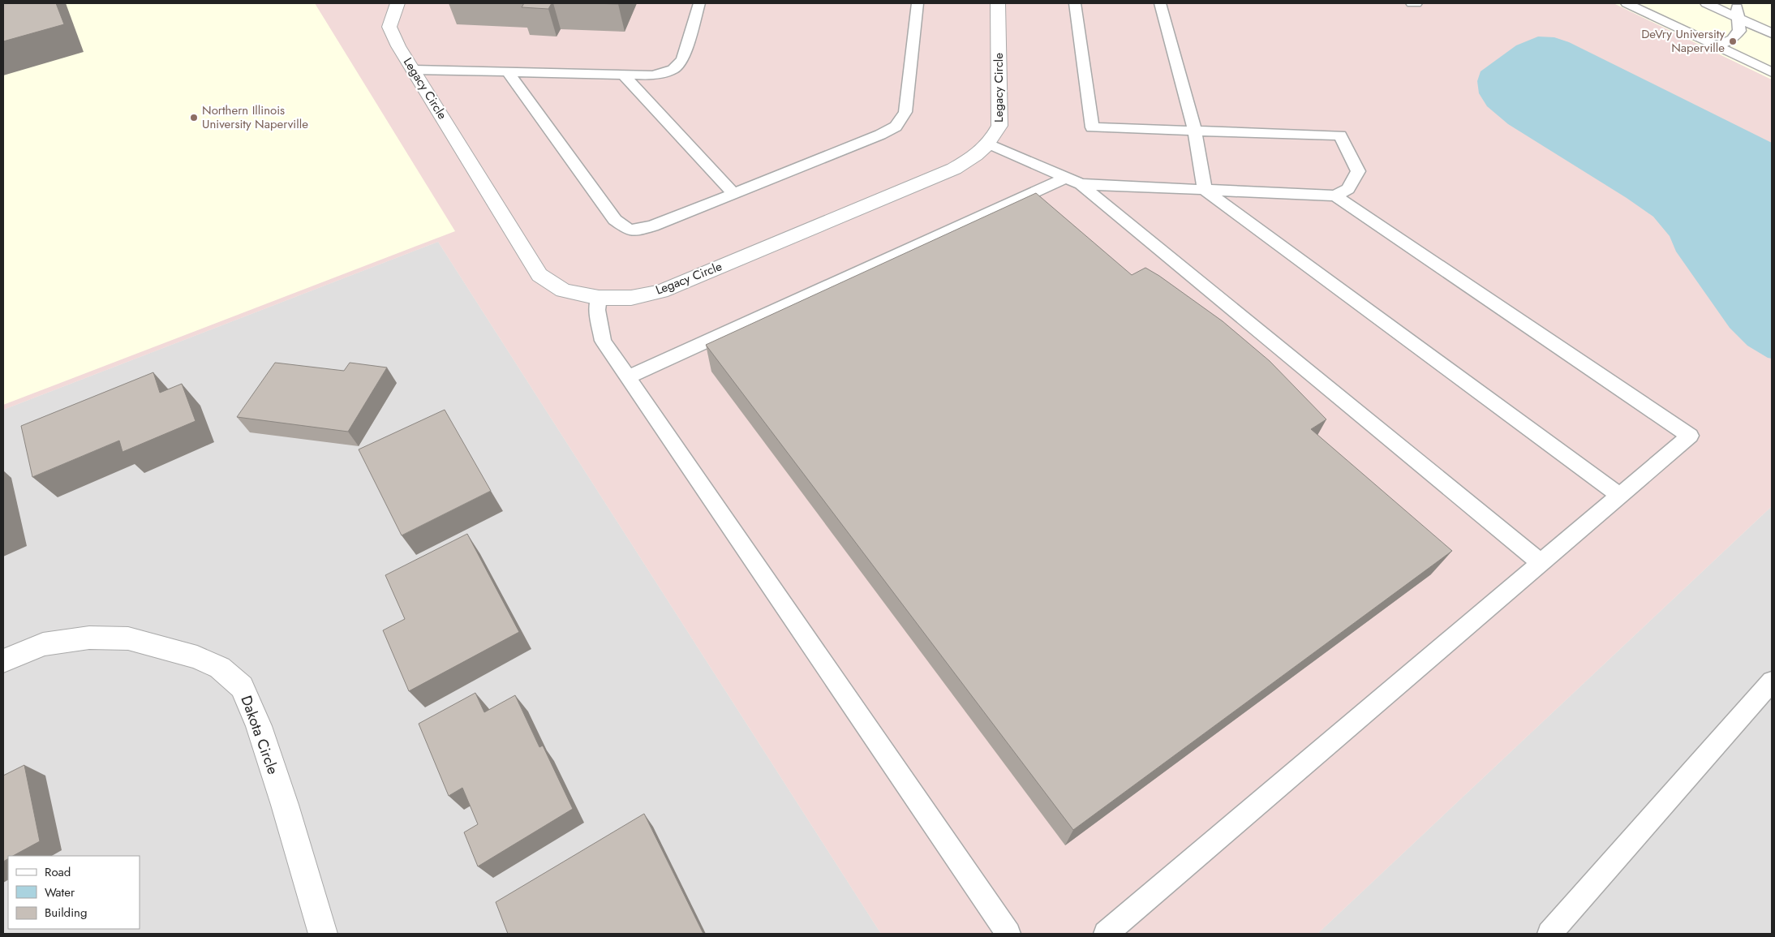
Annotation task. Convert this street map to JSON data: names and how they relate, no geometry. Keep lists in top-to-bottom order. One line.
{"streets":{"street":["Legacy Circle","Dakota Circle"]},"places":["DeVry University Naperville","Northern Illinois University Naperville"],"legend":["Road","Water","Building"]}
